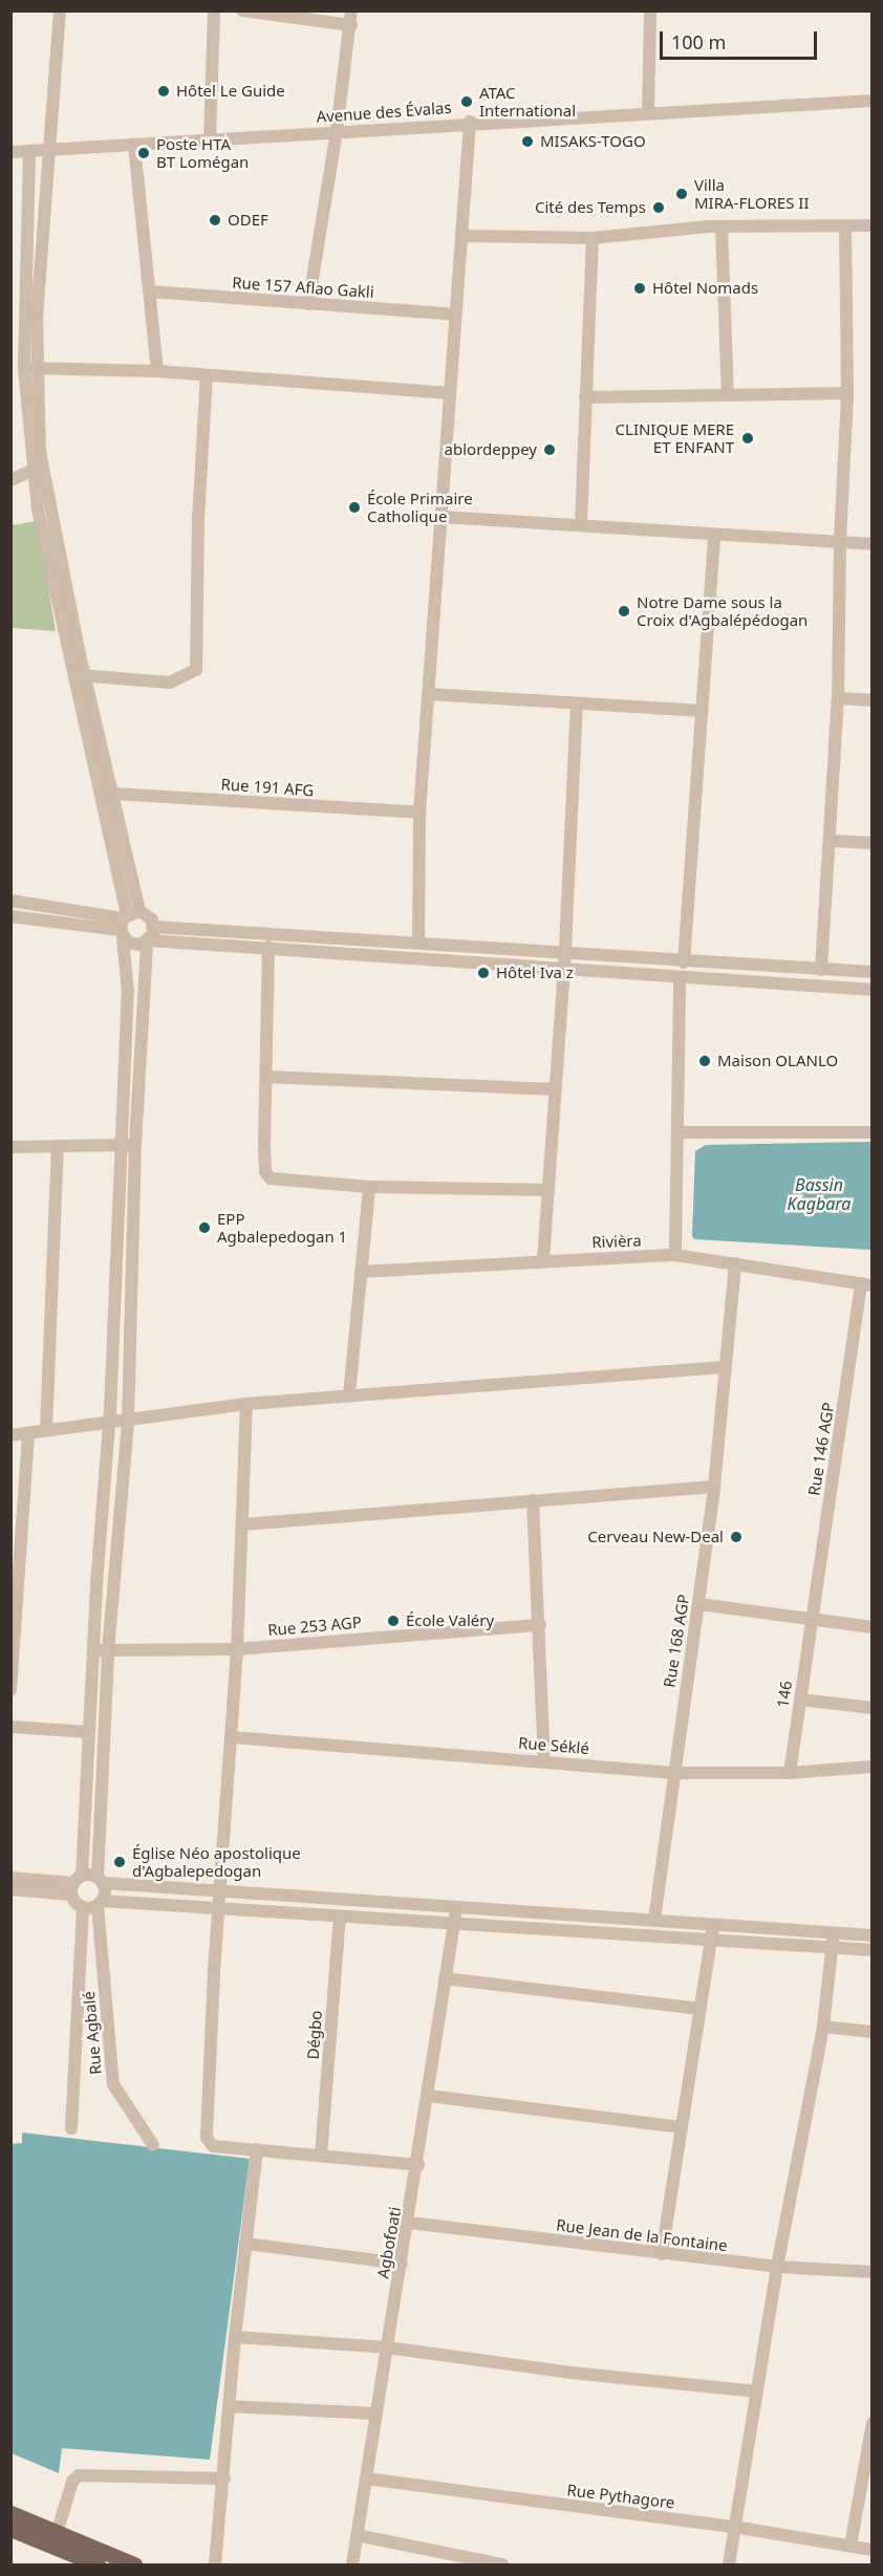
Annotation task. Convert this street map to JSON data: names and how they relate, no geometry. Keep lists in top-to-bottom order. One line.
{"streets":{"street":["Avenue des Évalas","Rue 157 Aflao Gakli","Rue 191 AFG","Rivièra","Rue 146 AGP","Rue 253 AGP","Rue 168 AGP","146","Rue Séklé","Rue Agbalé","Dégbo","Rue Jean de la Fontaine","Agbofoati","Rue Pythagore"]},"crossings":[["Rivièra","Rue 146 AGP"],["Rivièra","Rue 168 AGP"],["Rue 146 AGP","146"],["Rue 253 AGP","Rue Agbalé"],["Rue 168 AGP","Rue Séklé"],["146","Rue Séklé"],["Rue Jean de la Fontaine","Agbofoati"],["Agbofoati","Rue Pythagore"]],"water":["Bassin Kagbara"],"places":["Hôtel Le Guide","ATAC International","MISAKS-TOGO","Poste HTA BT Lomégan","Villa MIRA-FLORES II","Cité des Temps","ODEF","Hôtel Nomads","CLINIQUE MERE ET ENFANT","ablordeppey","École Primaire Catholique","Notre Dame sous la Croix d'Agbalépédogan","Hôtel Iva z","Maison OLANLO","EPP Agbalepedogan 1","Cerveau New-Deal","École Valéry","Église Néo apostolique d'Agbalepedogan"],"scale_bar":"100 m"}
